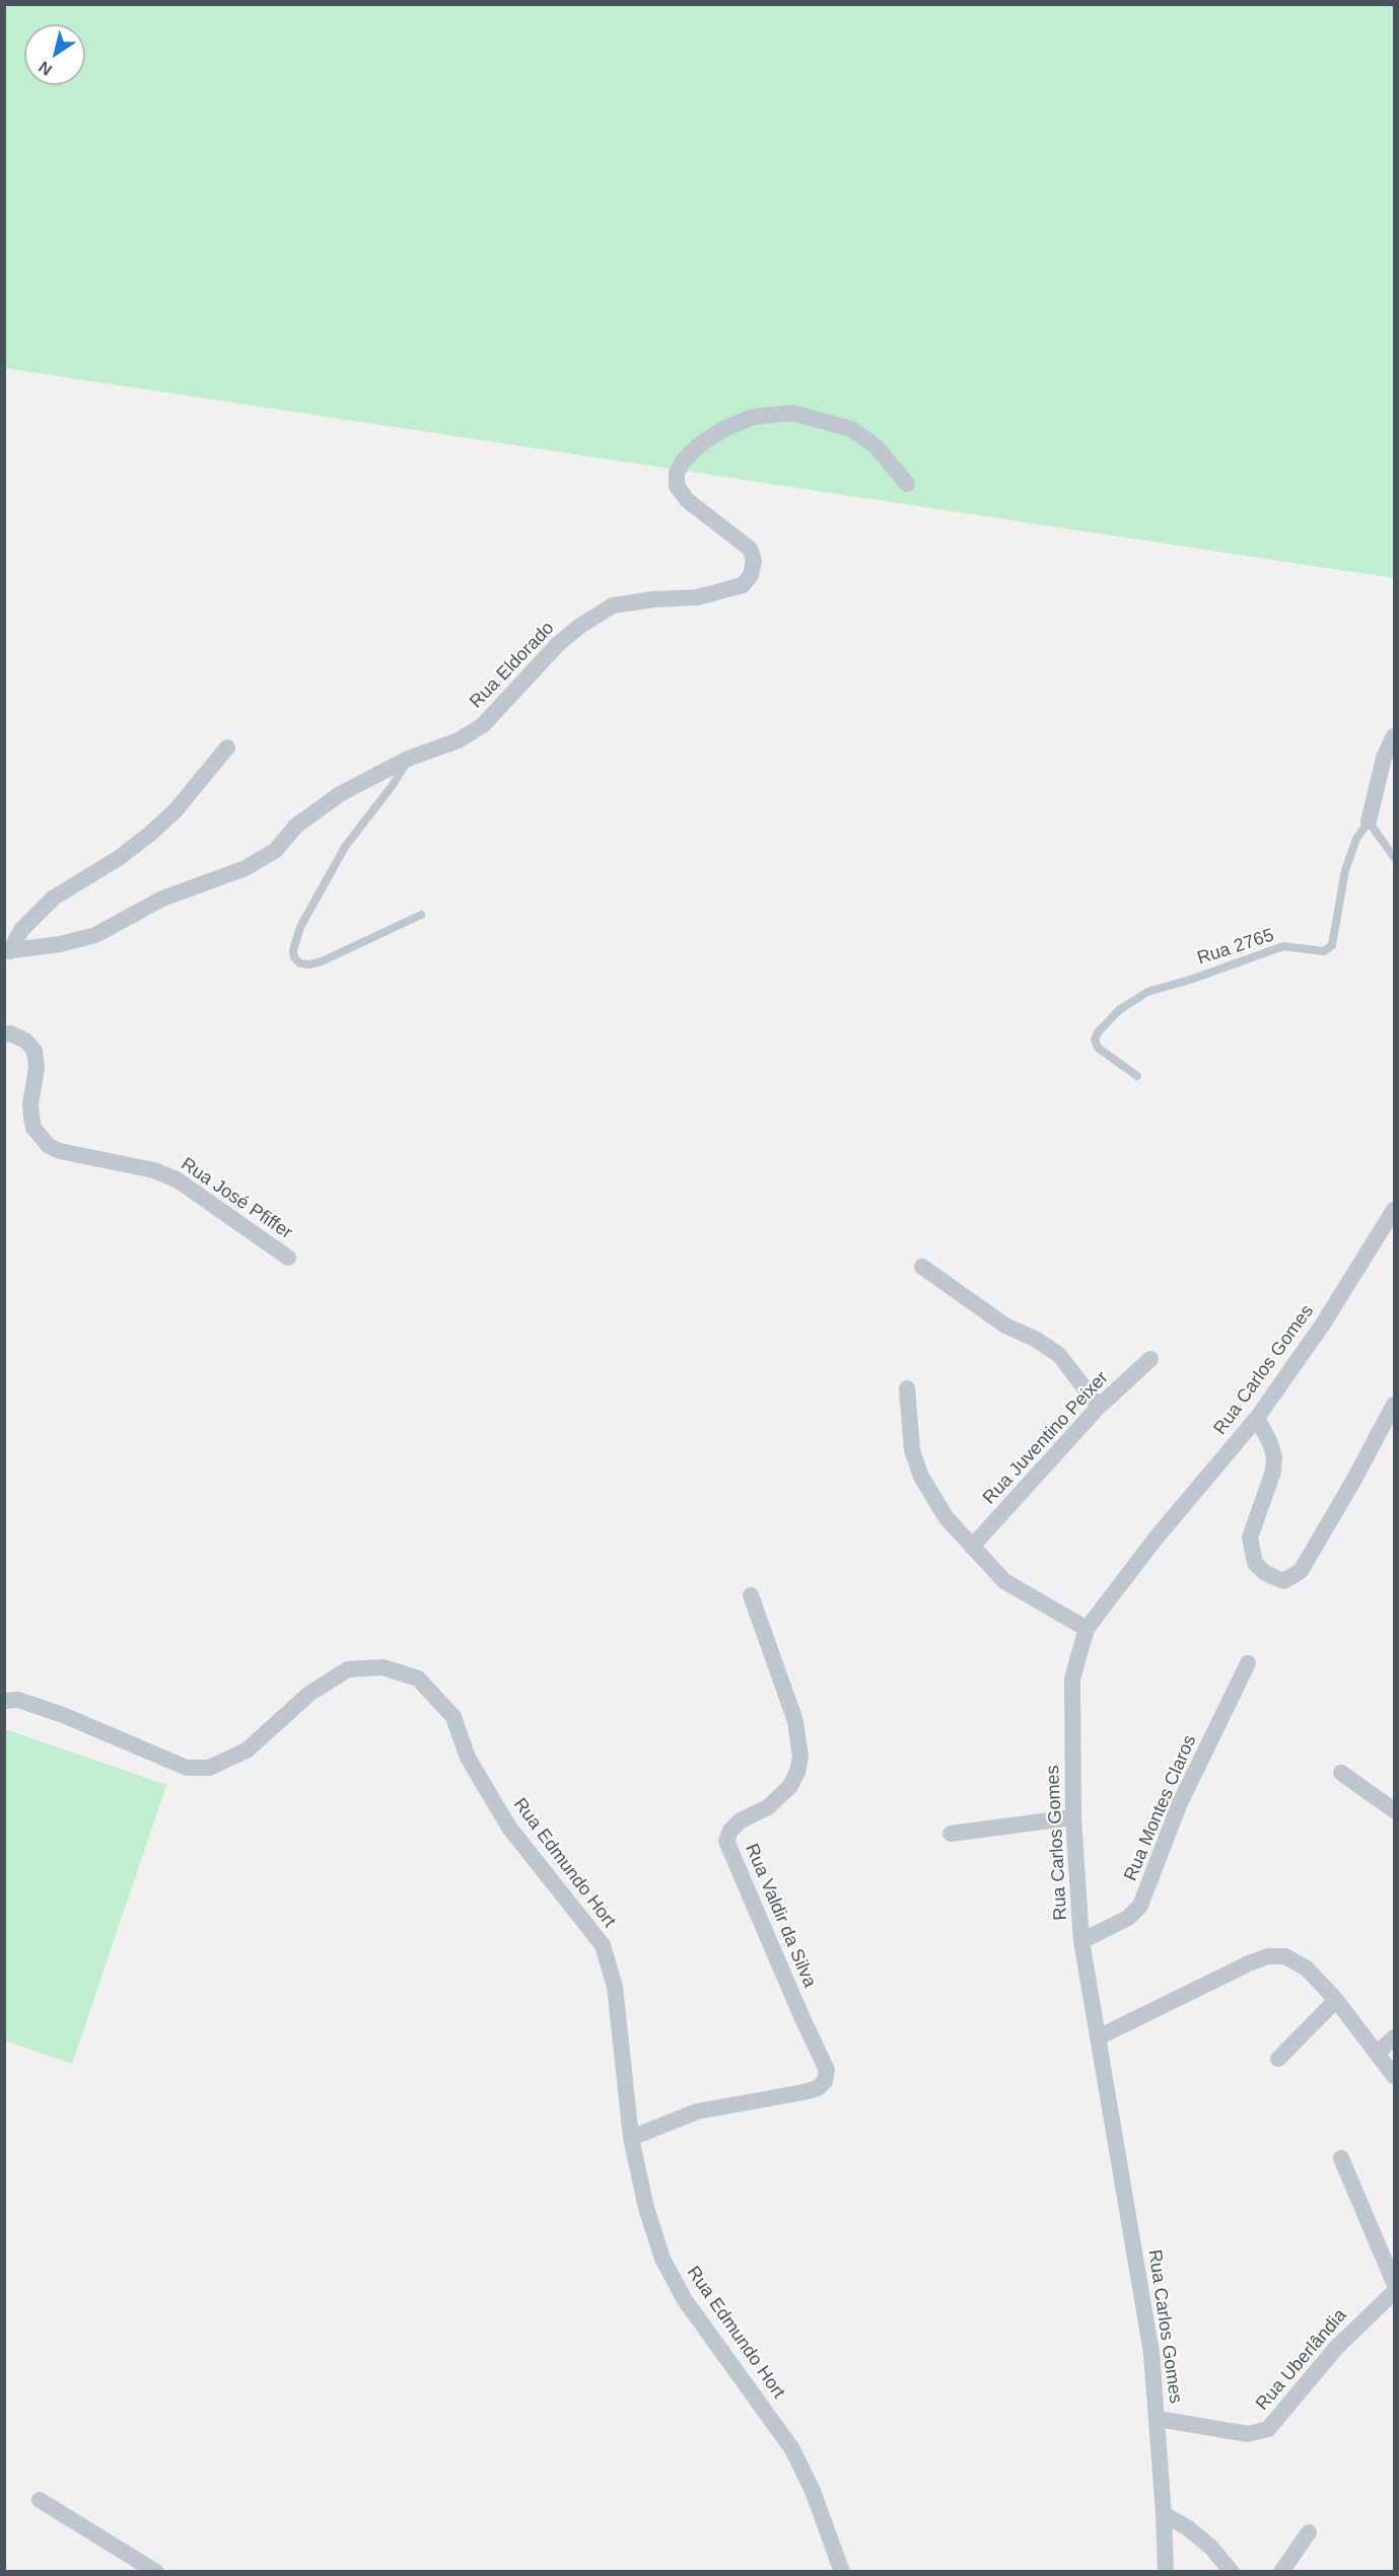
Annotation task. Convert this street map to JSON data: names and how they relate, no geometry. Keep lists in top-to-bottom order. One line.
{"streets":{"street":["Rua Eldorado","Rua José Pfiffer","Rua Carlos Gomes","Rua Juventino Peixer","Rua Montes Claros","Rua Edmundo Hort","Rua Valdir da Silva","Rua Uberlândia"],"lane":["Rua 2765"]},"crossings":[["Rua Carlos Gomes","Rua Montes Claros"],["Rua Carlos Gomes","Rua Uberlândia"],["Rua Edmundo Hort","Rua Valdir da Silva"]],"north":"bottom left"}
